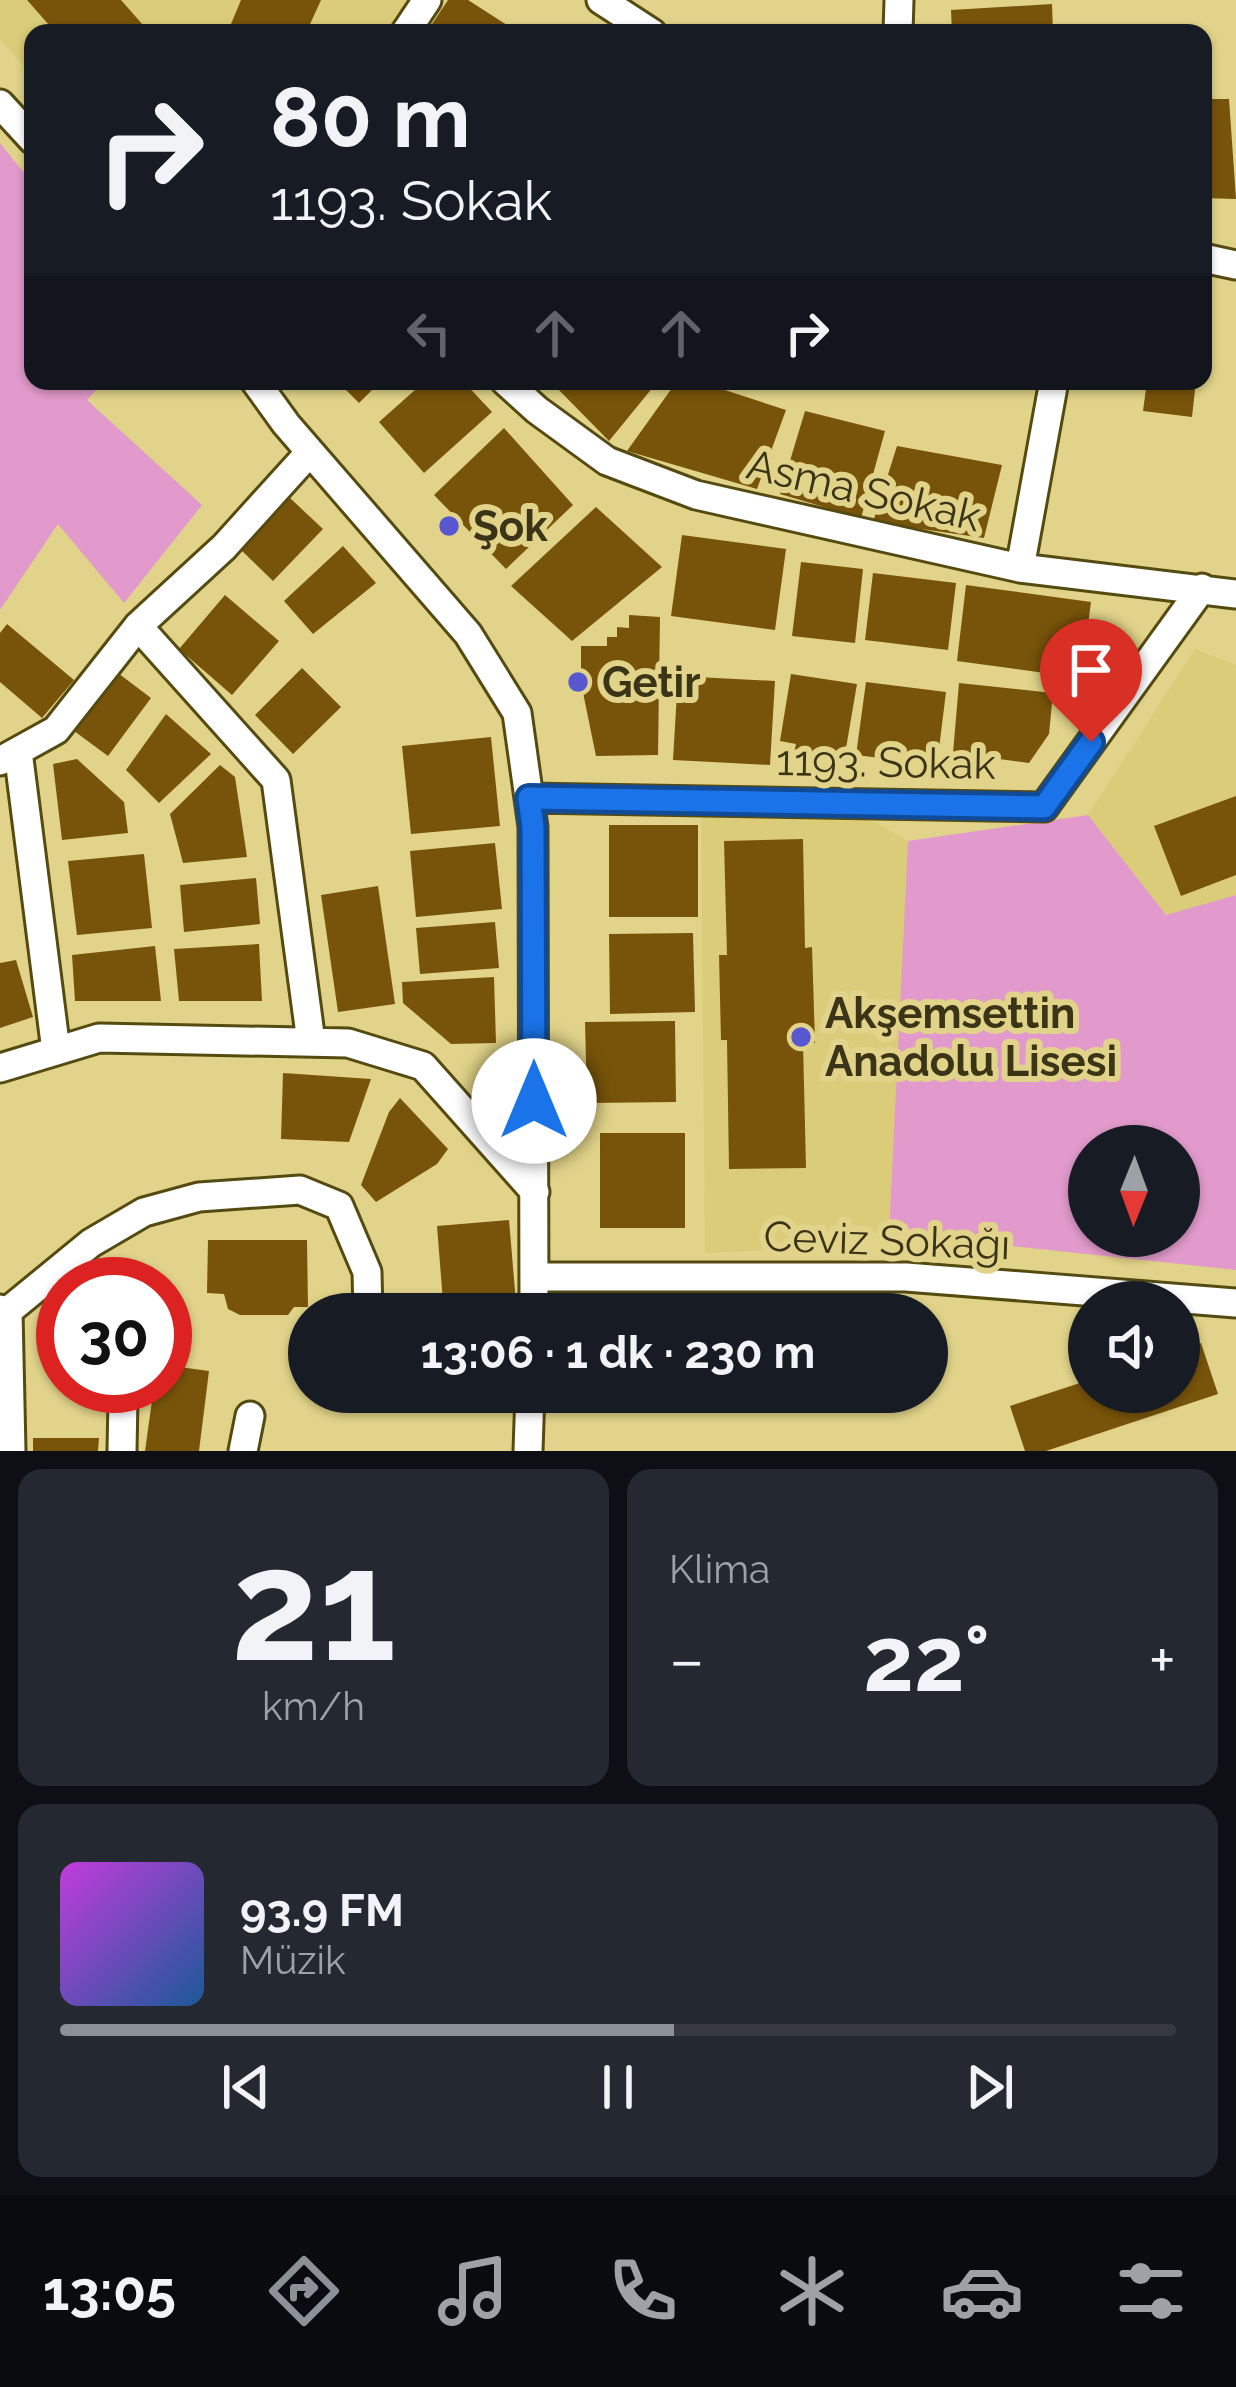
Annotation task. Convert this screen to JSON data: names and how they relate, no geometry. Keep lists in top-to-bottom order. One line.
{"streets":{"street":["Asma Sokak","1193. Sokak","Ceviz Sokağı"]},"crossings":[["Asma Sokak","1193. Sokak"]],"places":["Şok","Getir","Akşemsettin Anadolu Lisesi"],"north":"bottom","page":{"turn":["80 m","1193. Sokak"],"limit":"30","trip":"13:06 · 1 dk · 230 m","tile":[["21","km/h"],"Klima"],"heat":["−","22°","+"],"song":["93.9 FM","Müzik"],"tabs":"13:05"}}
